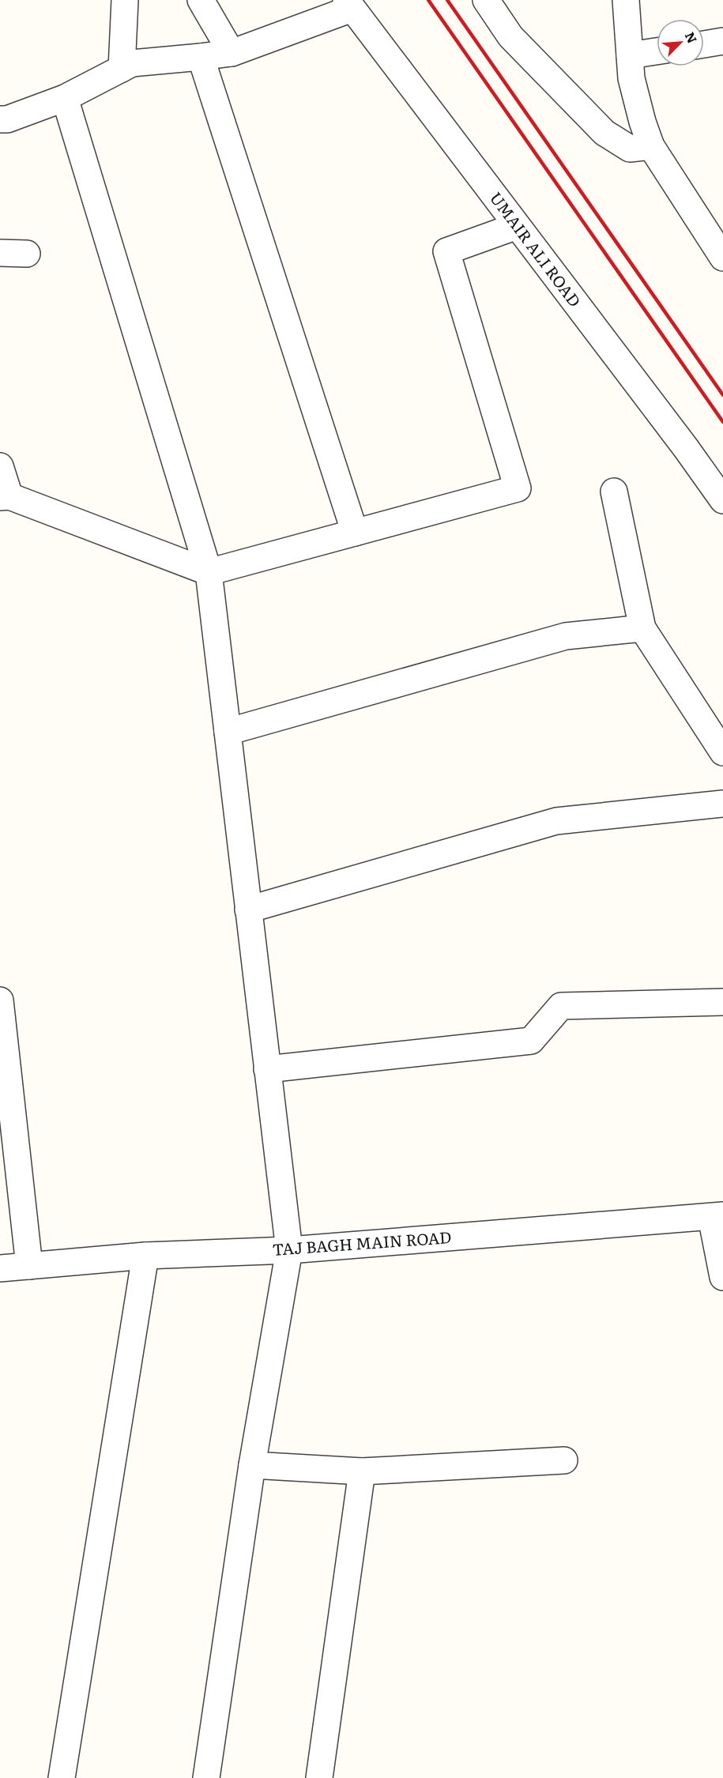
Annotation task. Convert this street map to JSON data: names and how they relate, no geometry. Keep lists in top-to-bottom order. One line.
{"streets":{"street":["UMAIR ALI ROAD","TAJ BAGH MAIN ROAD"]},"north":"top right"}
